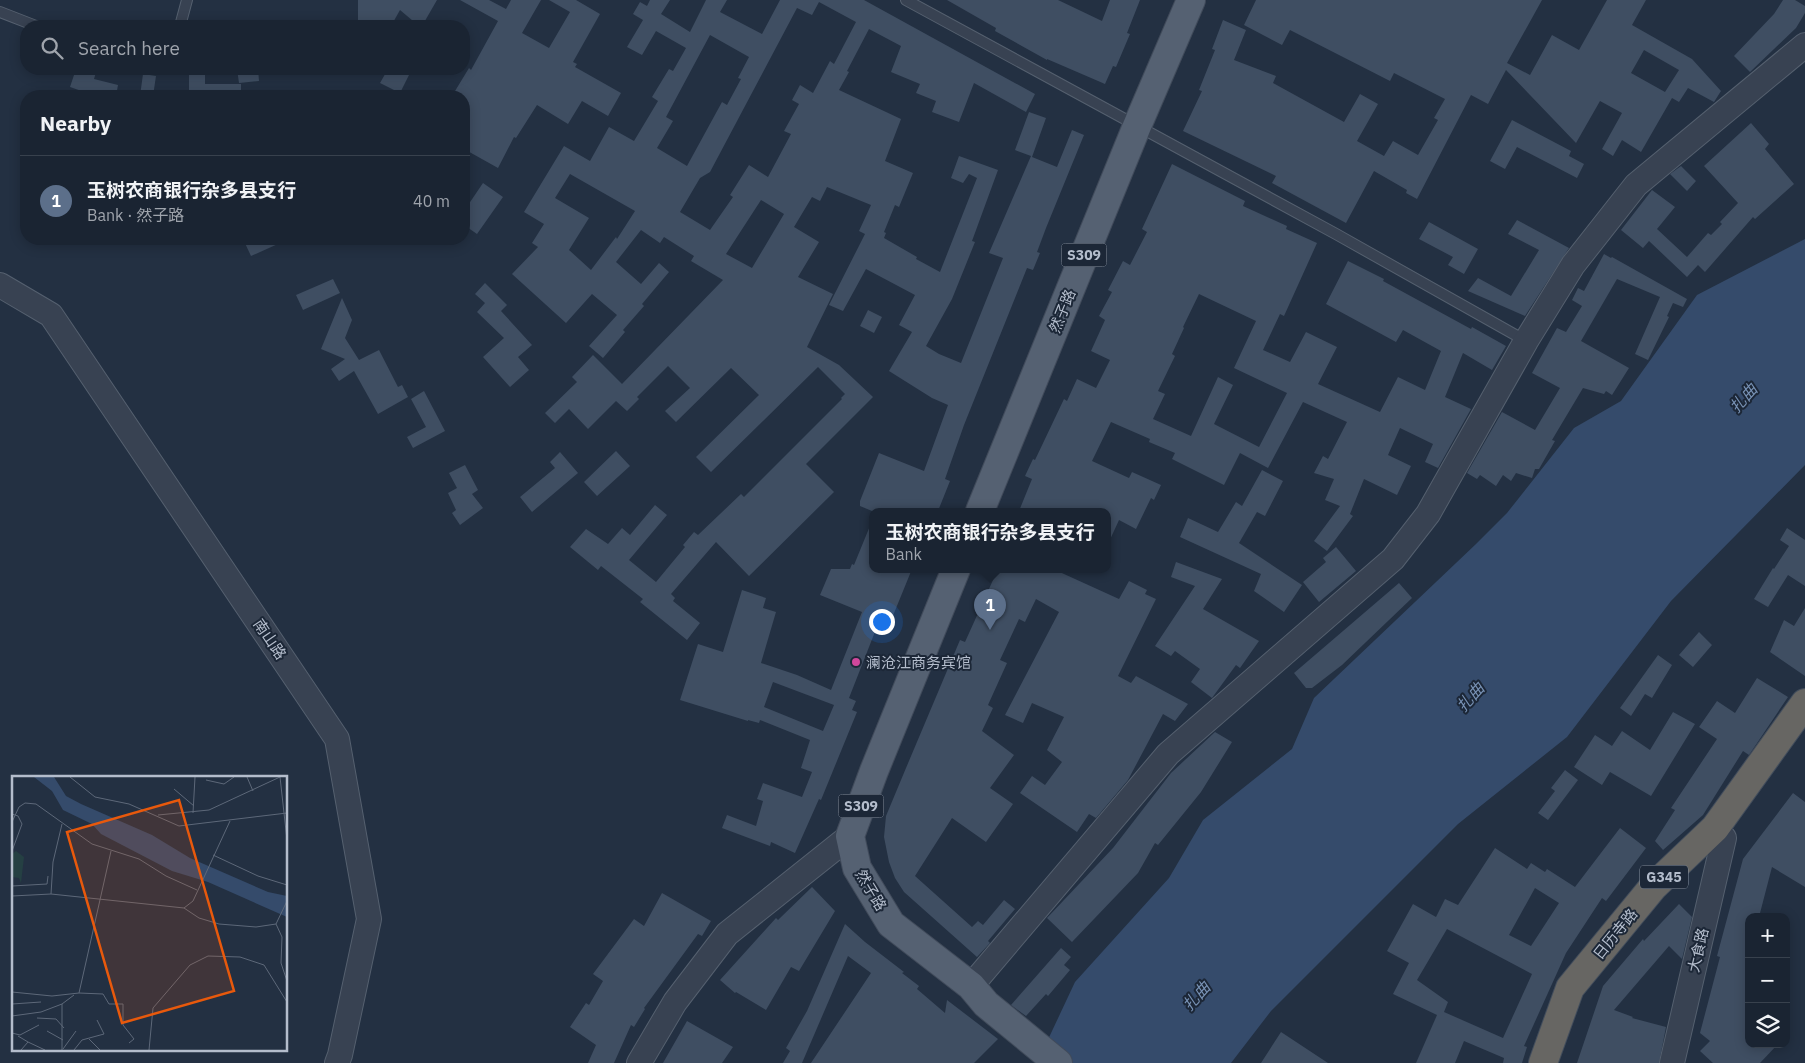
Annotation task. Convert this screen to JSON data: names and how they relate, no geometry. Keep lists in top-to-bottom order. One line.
{"streets":{"highway":["G345","日历寺路"],"main road":["S309","然子路"],"street":["南山路","大食路"]},"crossings":[["S309","然子路"],["日历寺路","大食路"]],"water":["扎曲"],"places":["澜沧江商务宾馆"],"page":{"search":"Search here","heading":"Nearby","list":[{"mark":"1","name":"玉树农商银行杂多县支行","note":"Bank · 然子路","value":"40 m"}],"popup":["玉树农商银行杂多县支行","Bank"],"pins":"1","map_buttons":["+","−"]}}
